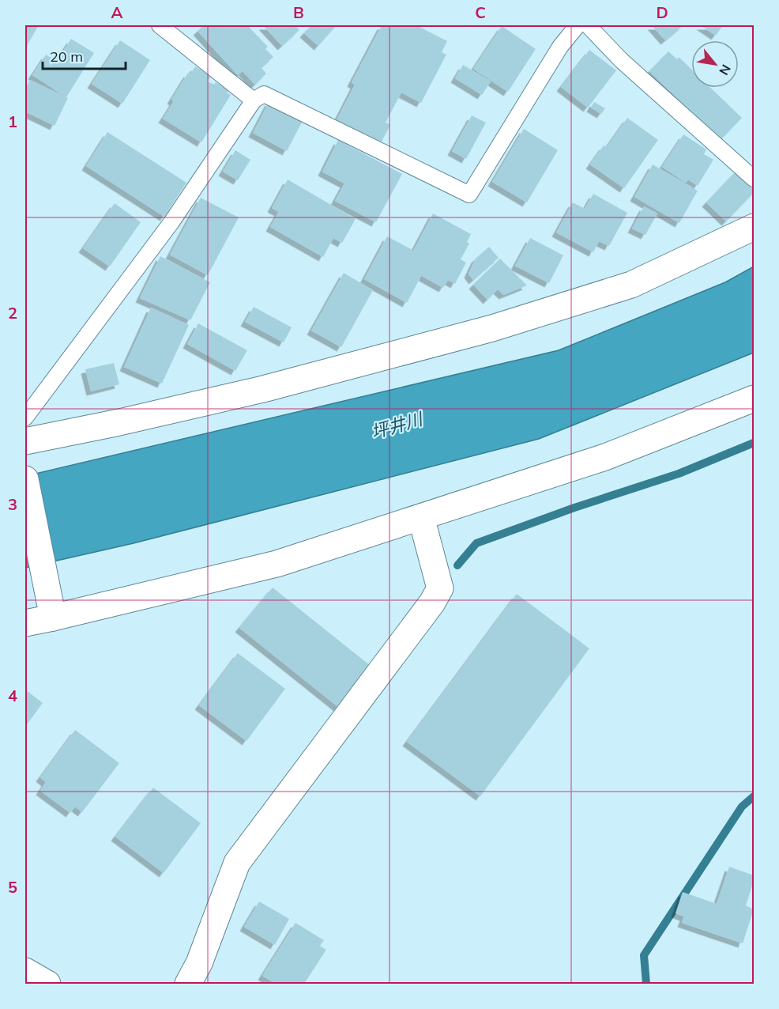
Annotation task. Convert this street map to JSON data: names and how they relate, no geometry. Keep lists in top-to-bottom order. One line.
{"water":["坪井川"],"scale_bar":"20 m","north":"bottom right","grid":{"columns":["A","B","C","D"],"rows":["1","2","3","4","5"]}}
